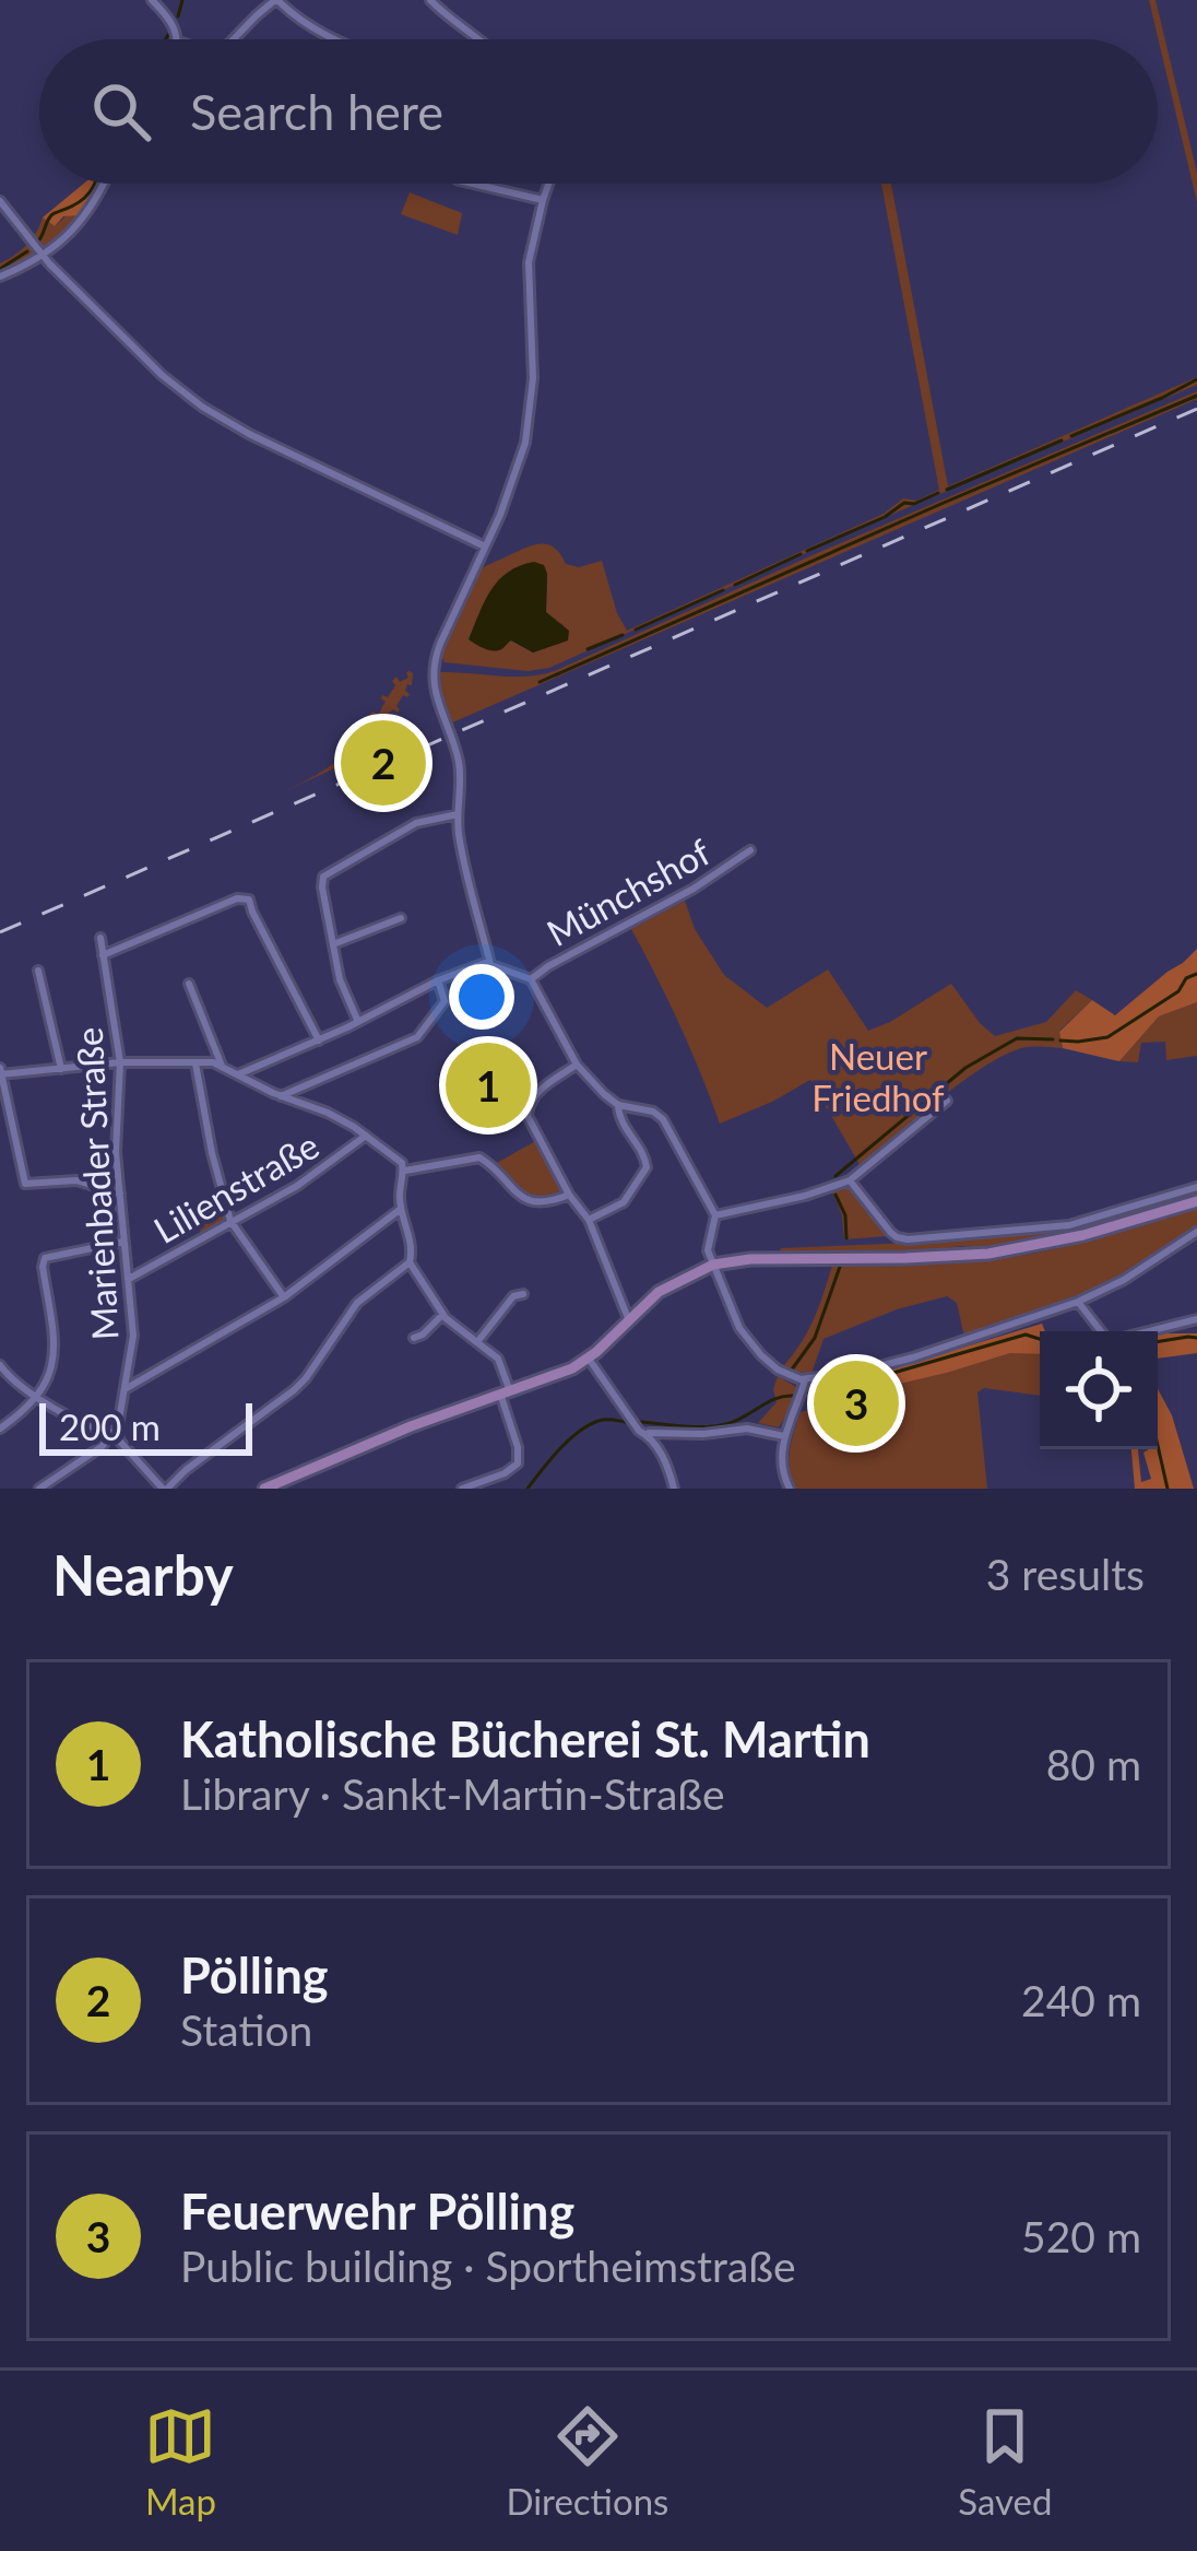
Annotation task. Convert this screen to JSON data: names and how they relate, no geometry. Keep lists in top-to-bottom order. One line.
{"streets":{"street":["Münchshof","Marienbader Straße","Lilienstraße"]},"crossings":[["Marienbader Straße","Lilienstraße"]],"parks":["Neuer Friedhof"],"scale_bar":"200 m","page":{"search":"Search here","pins":["2","1","3"],"scale":"200 m","heading":["Nearby","3 results"],"list":[{"mark":"1","name":"Katholische Bücherei St. Martin","note":"Library · Sankt-Martin-Straße","value":"80 m"},{"mark":"2","name":"Pölling","note":"Station","value":"240 m"},{"mark":"3","name":"Feuerwehr Pölling","note":"Public building · Sportheimstraße","value":"520 m"}],"nav":["Map","Directions","Saved"]}}
